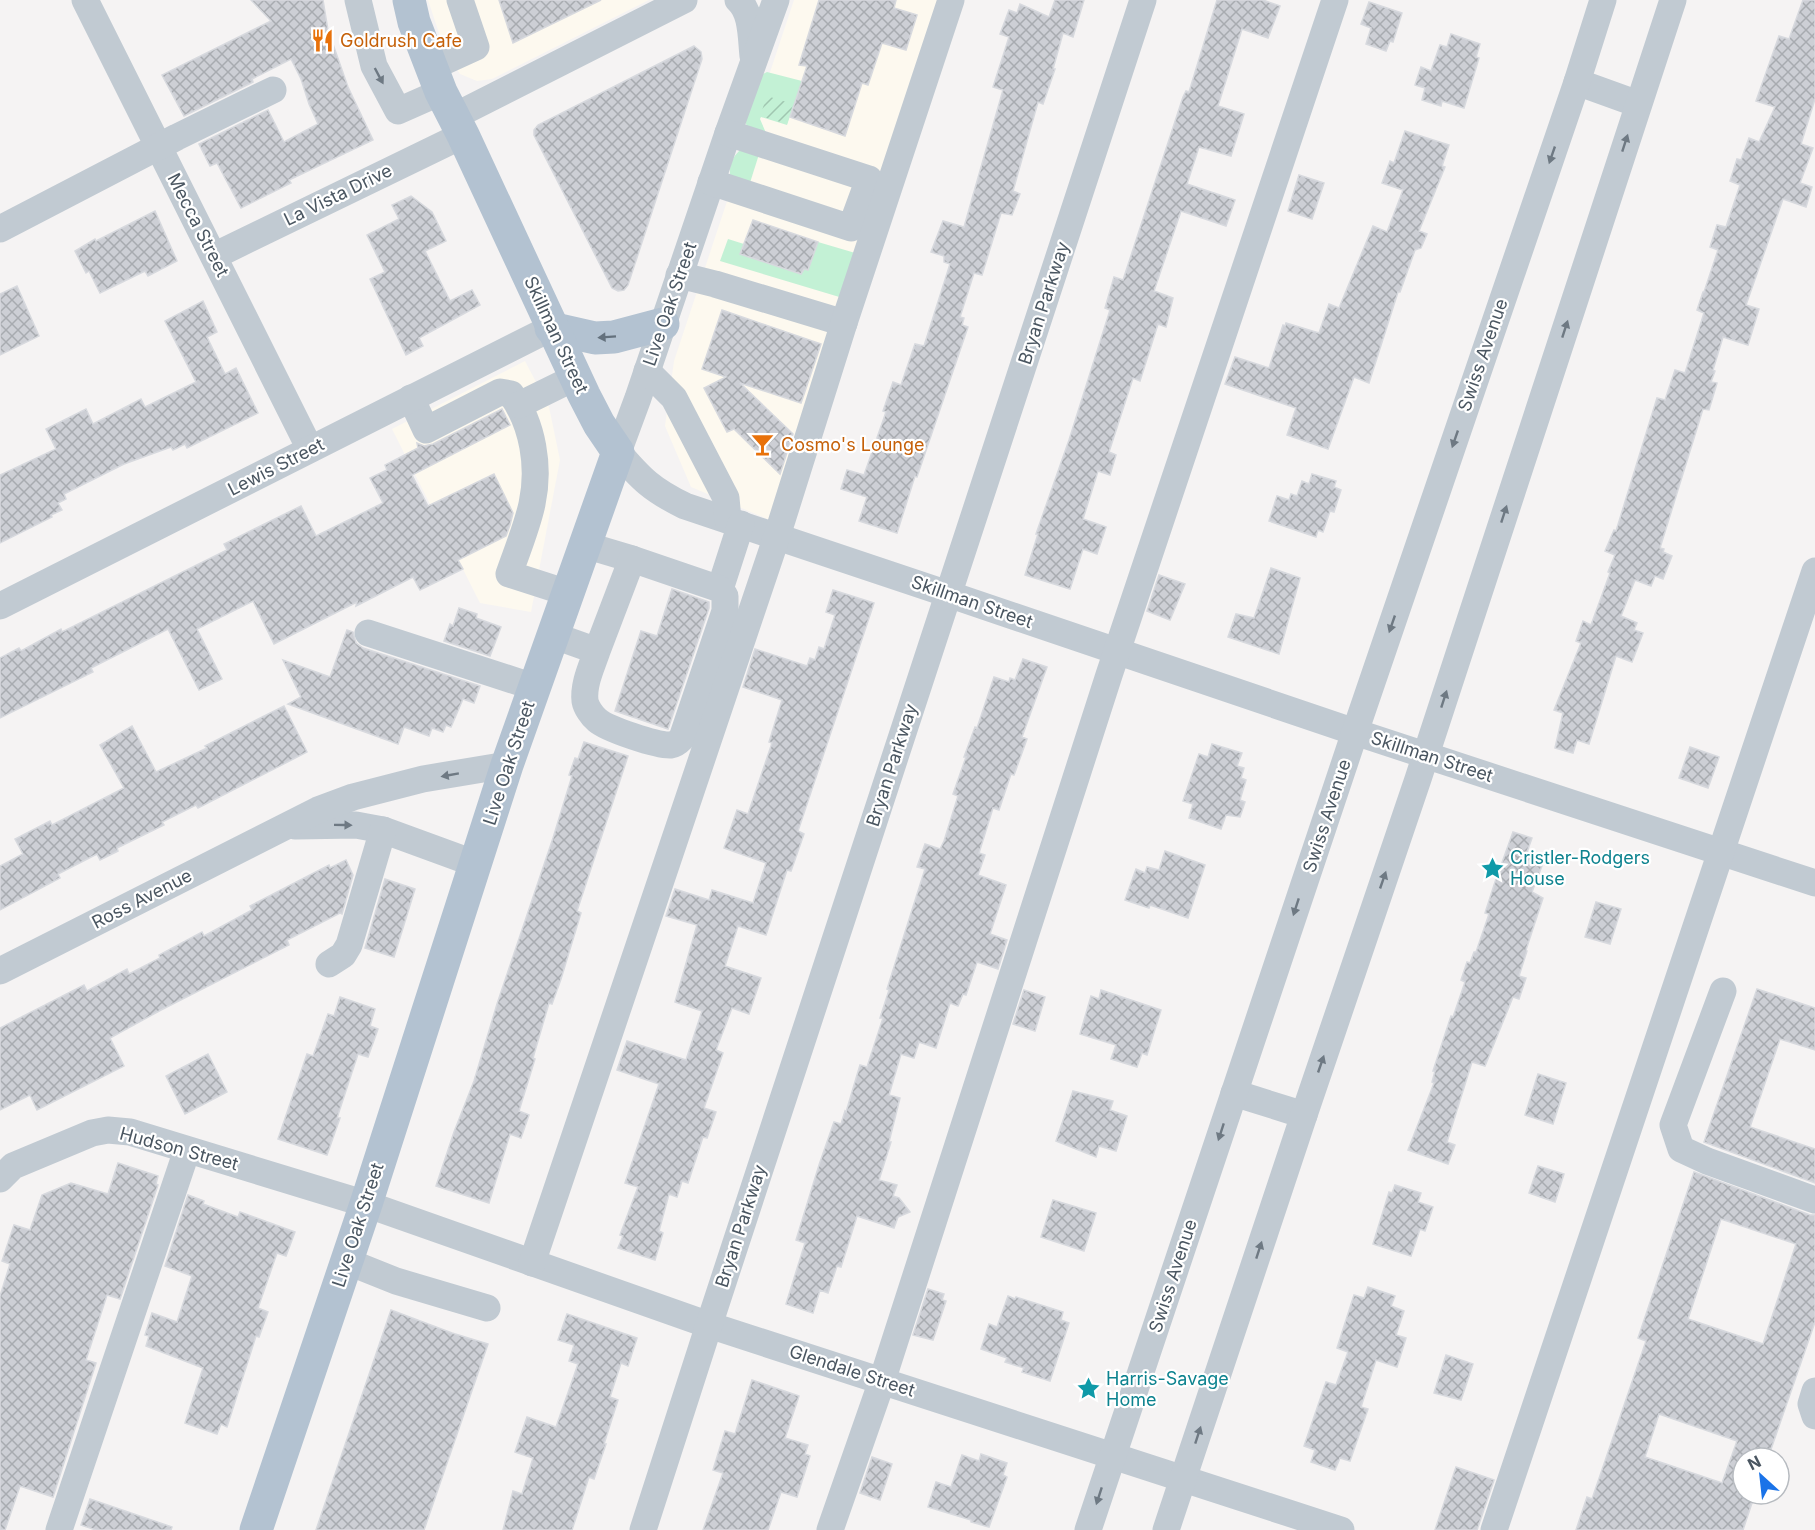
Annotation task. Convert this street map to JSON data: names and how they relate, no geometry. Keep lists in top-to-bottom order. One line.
{"streets":{"main road":["Live Oak Street","Skillman Street"],"street":["La Vista Drive","Mecca Street","Bryan Parkway","Swiss Avenue","Lewis Street","Ross Avenue","Hudson Street","Glendale Street"]},"crossings":[["La Vista Drive","Mecca Street"],["La Vista Drive","Skillman Street"],["Mecca Street","Lewis Street"],["Bryan Parkway","Skillman Street"],["Bryan Parkway","Glendale Street"],["Live Oak Street","Skillman Street"],["Live Oak Street","Ross Avenue"],["Live Oak Street","Hudson Street"],["Live Oak Street","Glendale Street"],["Skillman Street","Swiss Avenue"],["Skillman Street","Lewis Street"],["Swiss Avenue","Glendale Street"],["Hudson Street","Glendale Street"]],"places":{"restaurant":["Goldrush Cafe"],"bar":["Cosmo's Lounge"],"place":["Cristler-Rodgers House","Harris-Savage Home"]},"north":"top left"}
